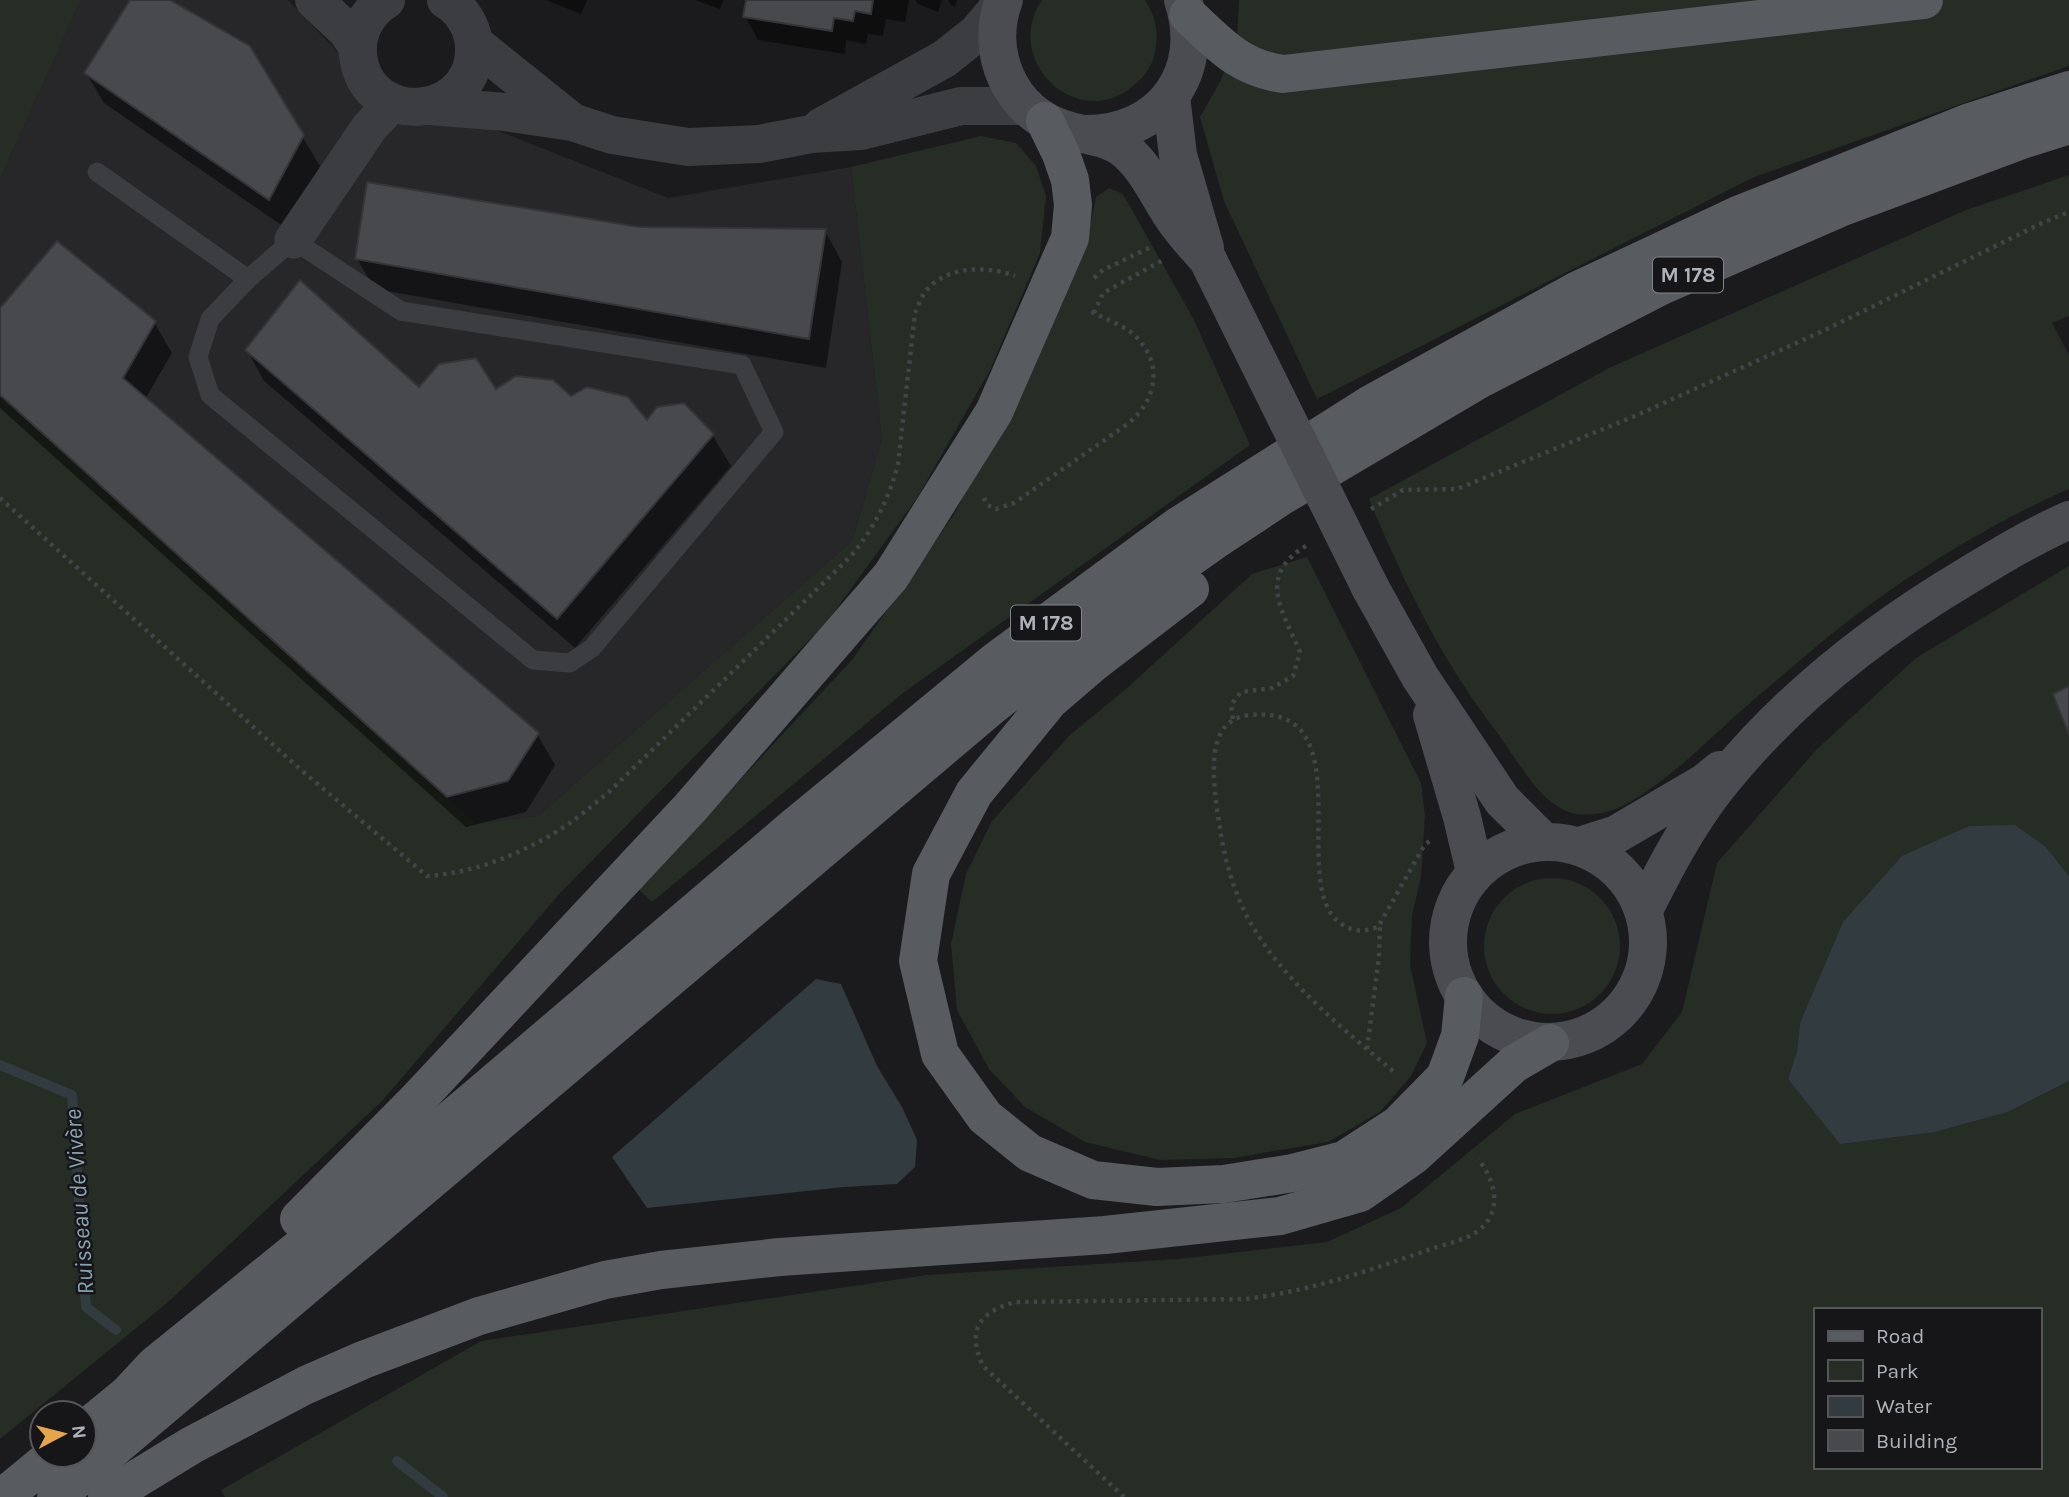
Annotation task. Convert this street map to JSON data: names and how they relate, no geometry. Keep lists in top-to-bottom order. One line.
{"streets":{"main road":["M 178"]},"water":["Ruisseau de Vivère"],"legend":["Road","Park","Water","Building"],"north":"right"}
